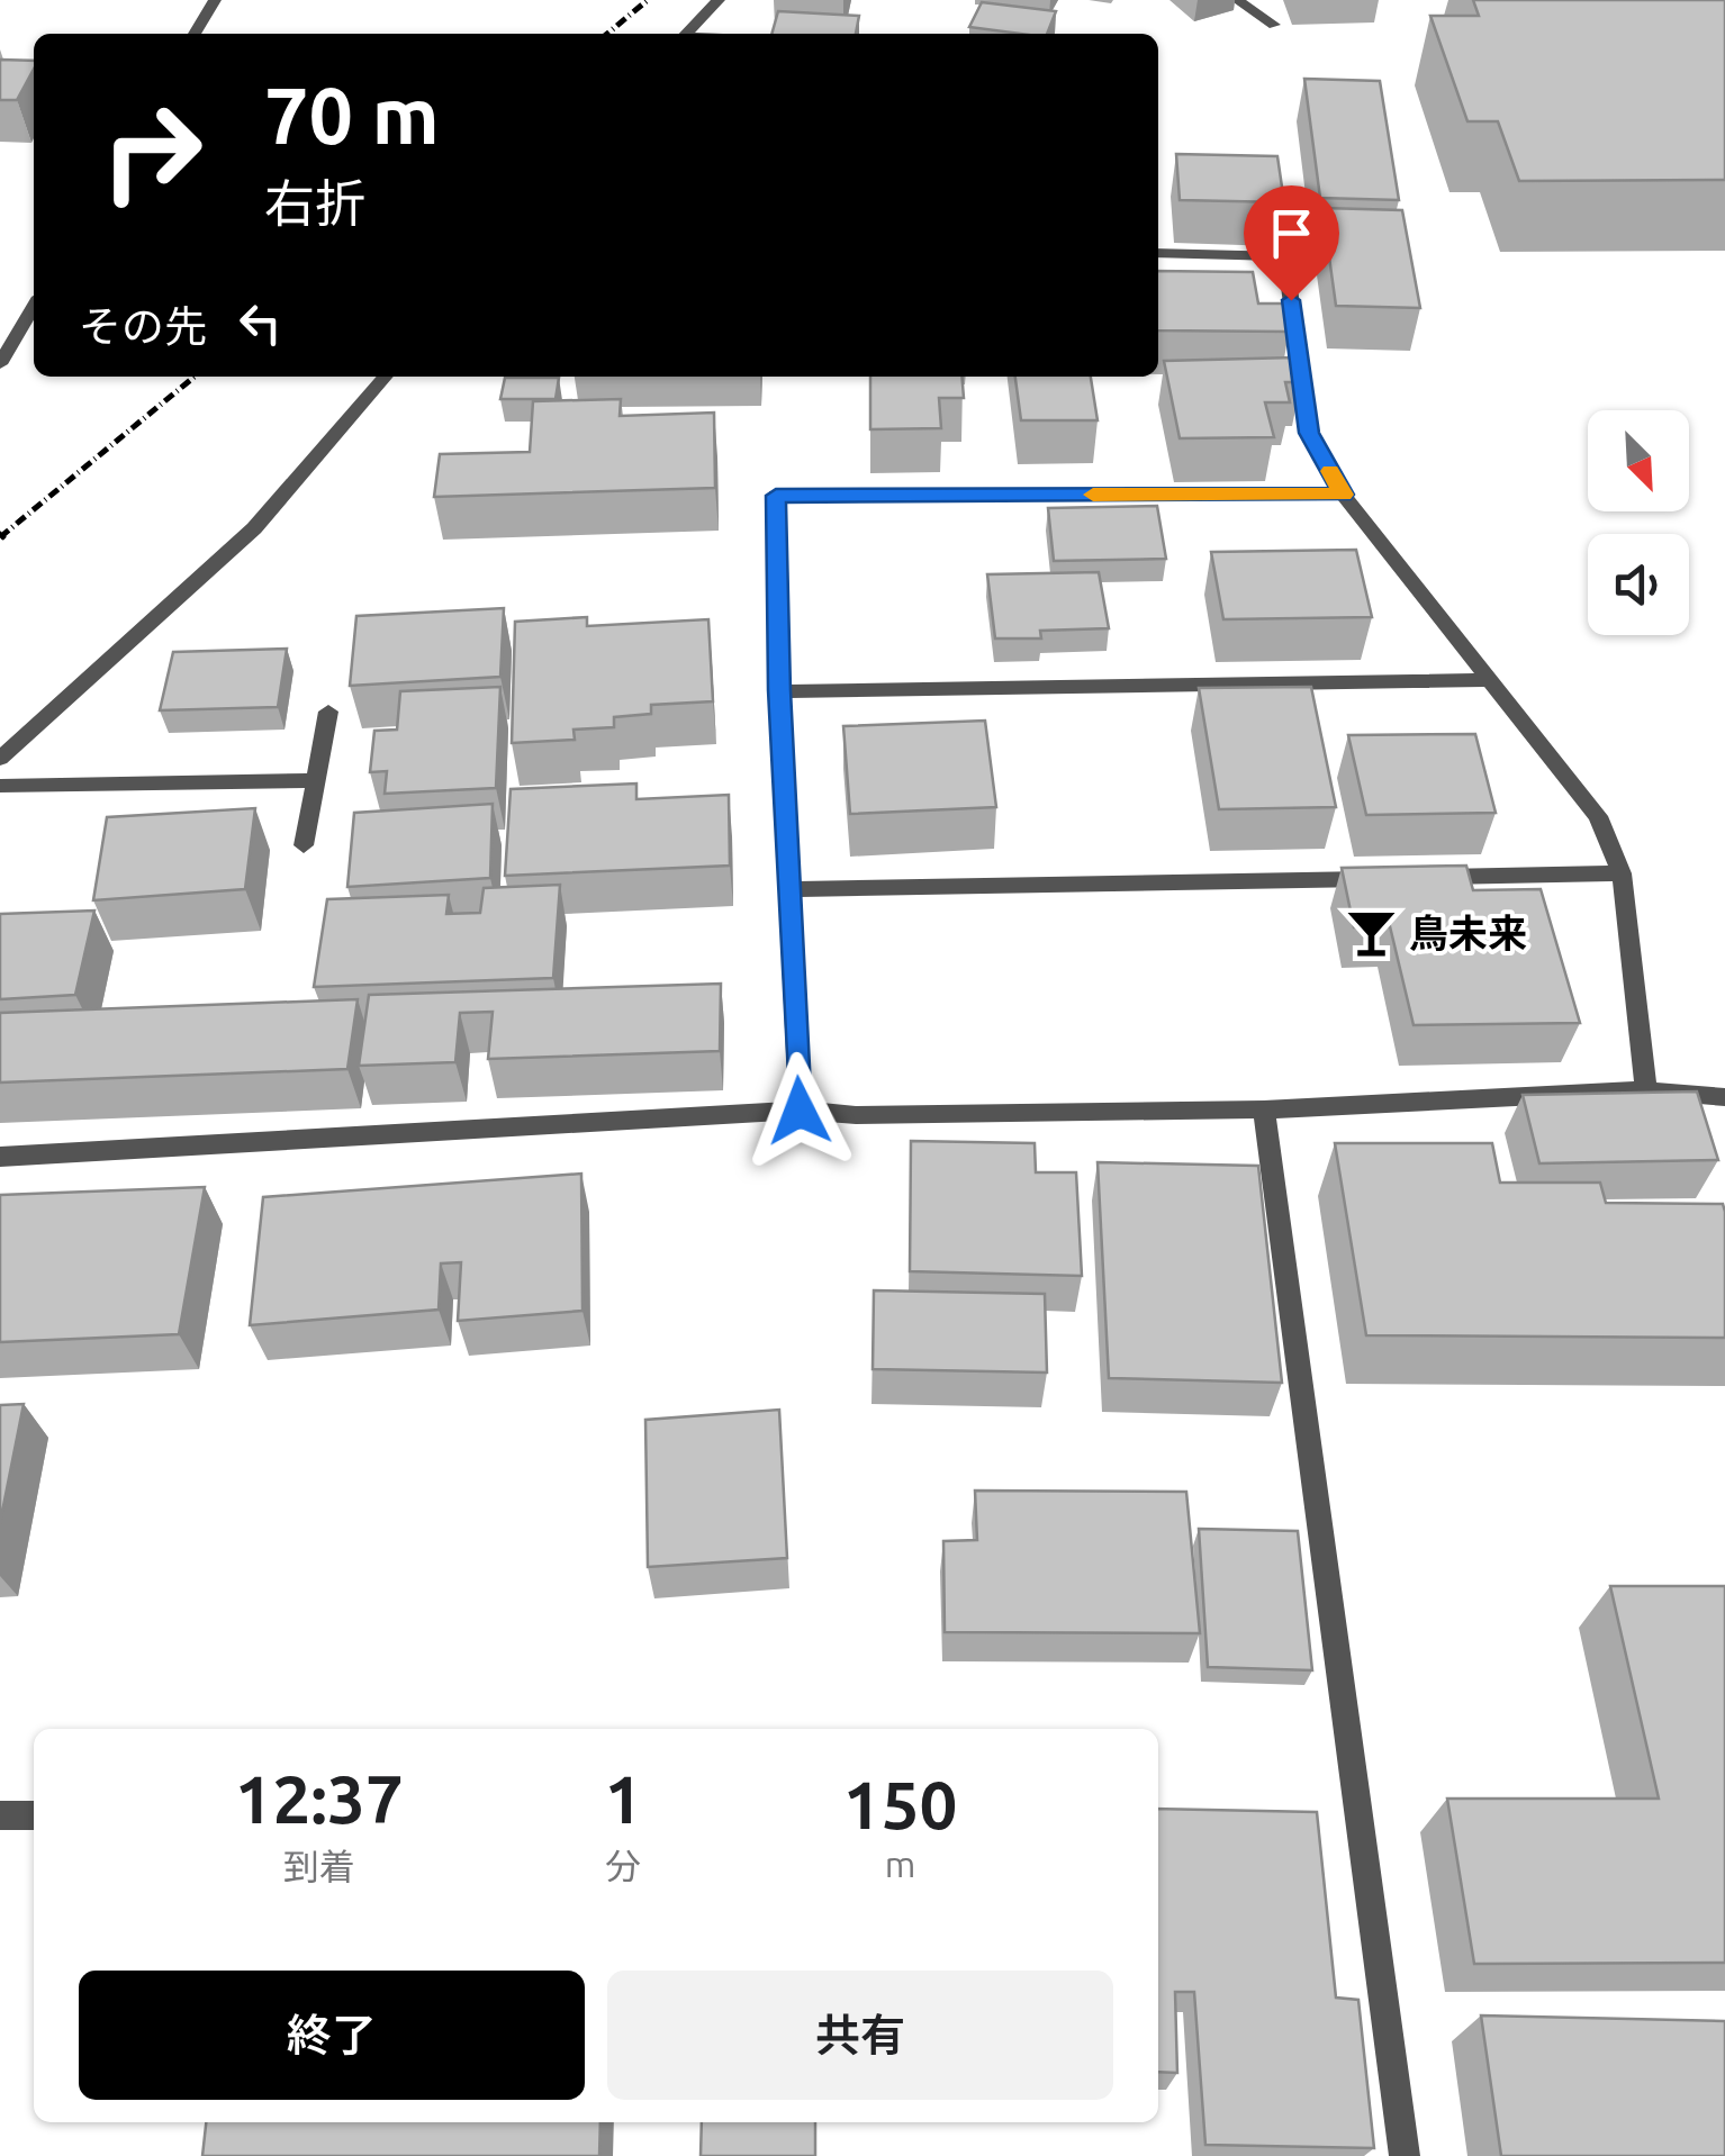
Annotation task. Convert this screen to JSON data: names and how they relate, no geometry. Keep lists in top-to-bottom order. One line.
{"places":{"bar":["鳥未来"]},"north":"bottom right","page":{"turn":["70 m","右折"],"then":"その先","eta":["12:37","到着","1","分","150","m"],"buttons":["終了","共有"]}}
